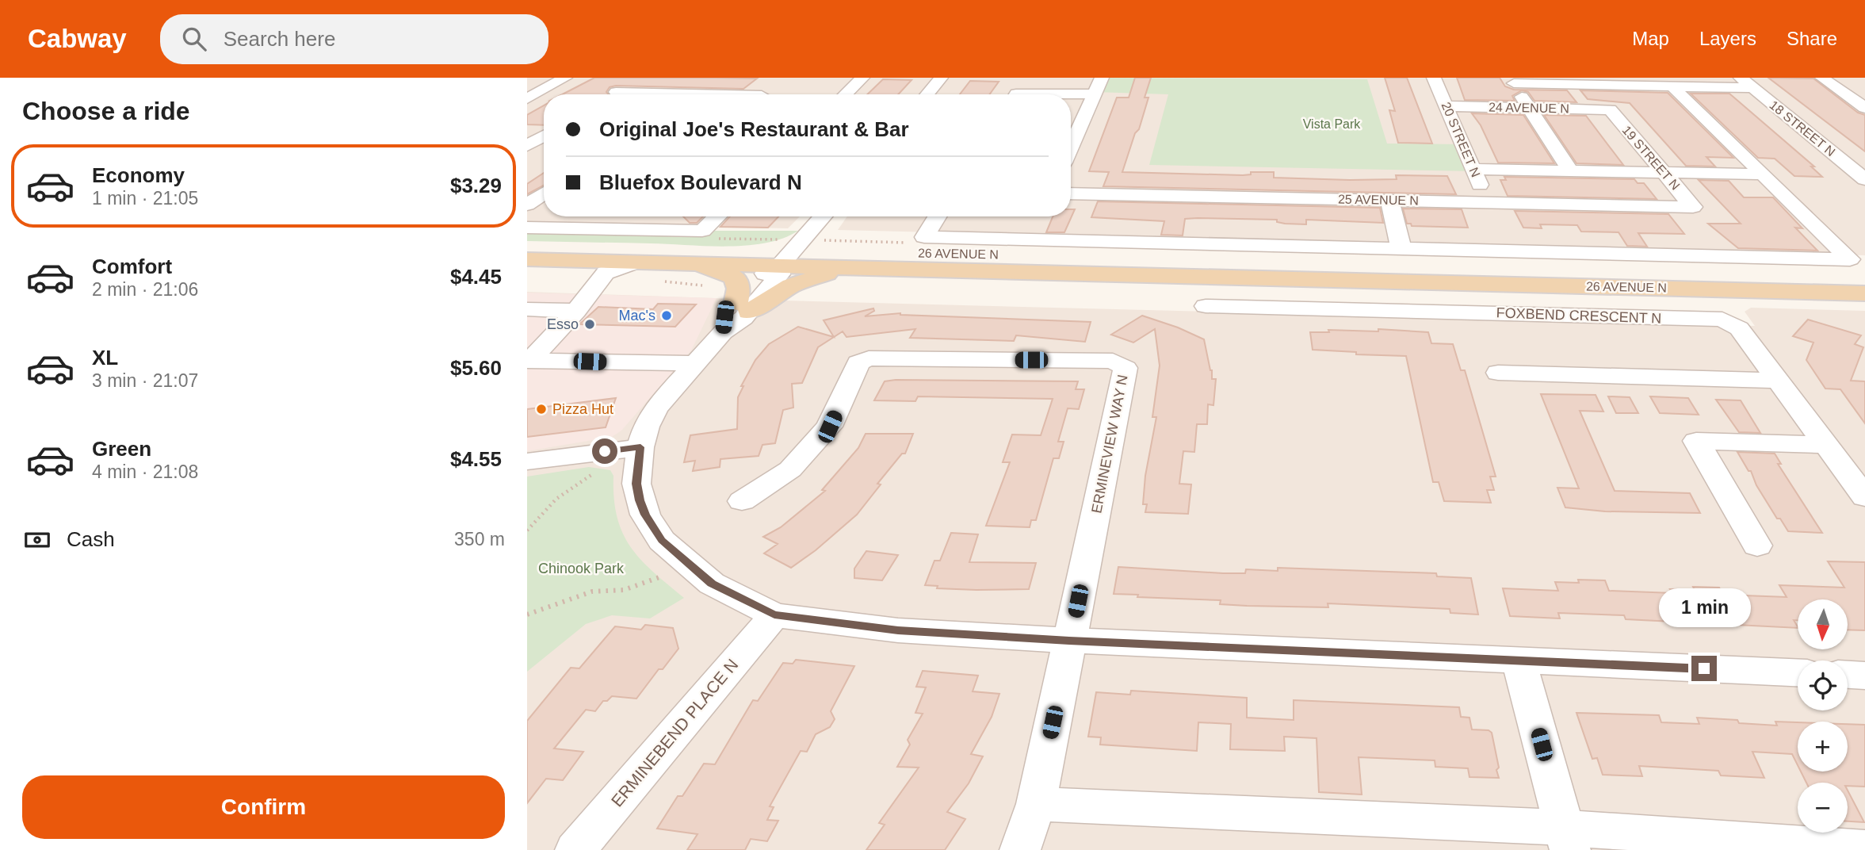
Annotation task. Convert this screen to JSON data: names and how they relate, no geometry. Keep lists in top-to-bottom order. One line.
{"streets":{"main road":["26 AVENUE N"],"street":["24 AVENUE N","18 STREET N","20 STREET N","19 STREET N","25 AVENUE N","FOXBEND CRESCENT N","ERMINEVIEW WAY N","ERMINEBEND PLACE N"]},"crossings":[["24 AVENUE N","20 STREET N"],["24 AVENUE N","19 STREET N"],["20 STREET N","25 AVENUE N"],["19 STREET N","25 AVENUE N"]],"parks":["Vista Park","Chinook Park"],"places":["Mac's","Esso","Pizza Hut"],"north":"bottom","page":{"header":"Cabway","search":"Search here","nav":["Map","Layers","Share"],"heading":"Choose a ride","banner":["Original Joe's Restaurant & Bar","Bluefox Boulevard N"],"list":[{"name":"Economy","note":"1 min · 21:05","value":"$3.29"},{"name":"Comfort","note":"2 min · 21:06","value":"$4.45"},{"name":"XL","note":"3 min · 21:07","value":"$5.60"},{"name":"Green","note":"4 min · 21:08","value":"$4.55"}],"pay":["Cash","350 m"],"bubble":"1 min","map_buttons":["+","−"],"buttons":"Confirm"}}
